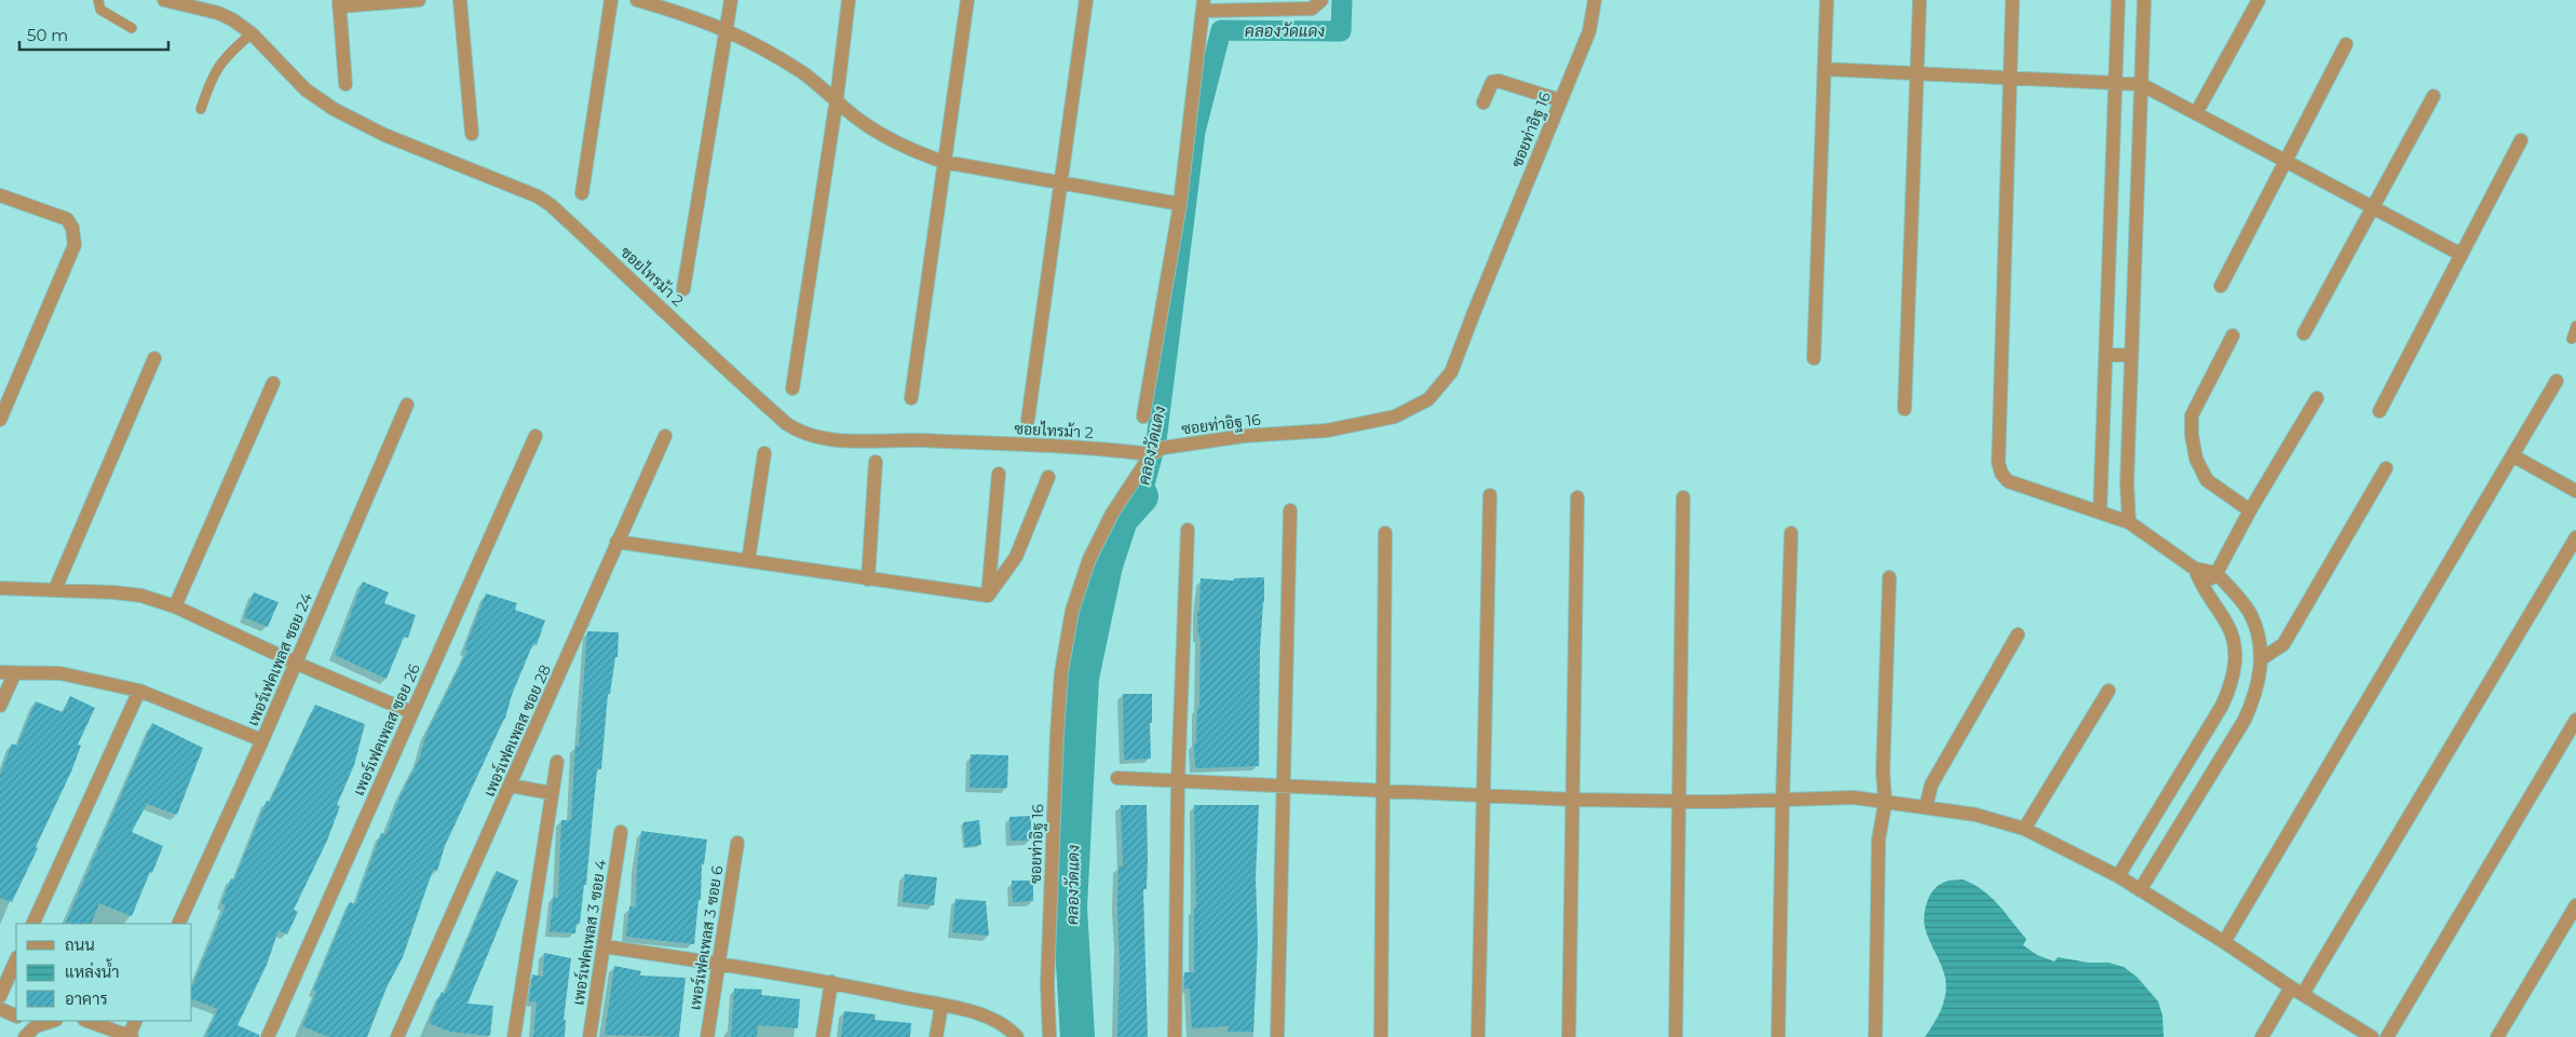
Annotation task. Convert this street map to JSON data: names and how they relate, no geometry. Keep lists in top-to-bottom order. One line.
{"streets":{"street":["ซอยท่าอิฐ 16","ซอยไทรม้า 2","เพอร์เฟคเพลส ซอย 24","เพอร์เฟคเพลส ซอย 26","เพอร์เฟคเพลส ซอย 28","เพอร์เฟคเพลส 3 ซอย 4","เพอร์เฟคเพลส 3 ซอย 6"]},"crossings":[["ซอยท่าอิฐ 16","ซอยไทรม้า 2"]],"water":["คลองวัดแดง"],"legend":["ถนน","แหล่งน้ำ","อาคาร"],"scale_bar":"50 m"}
